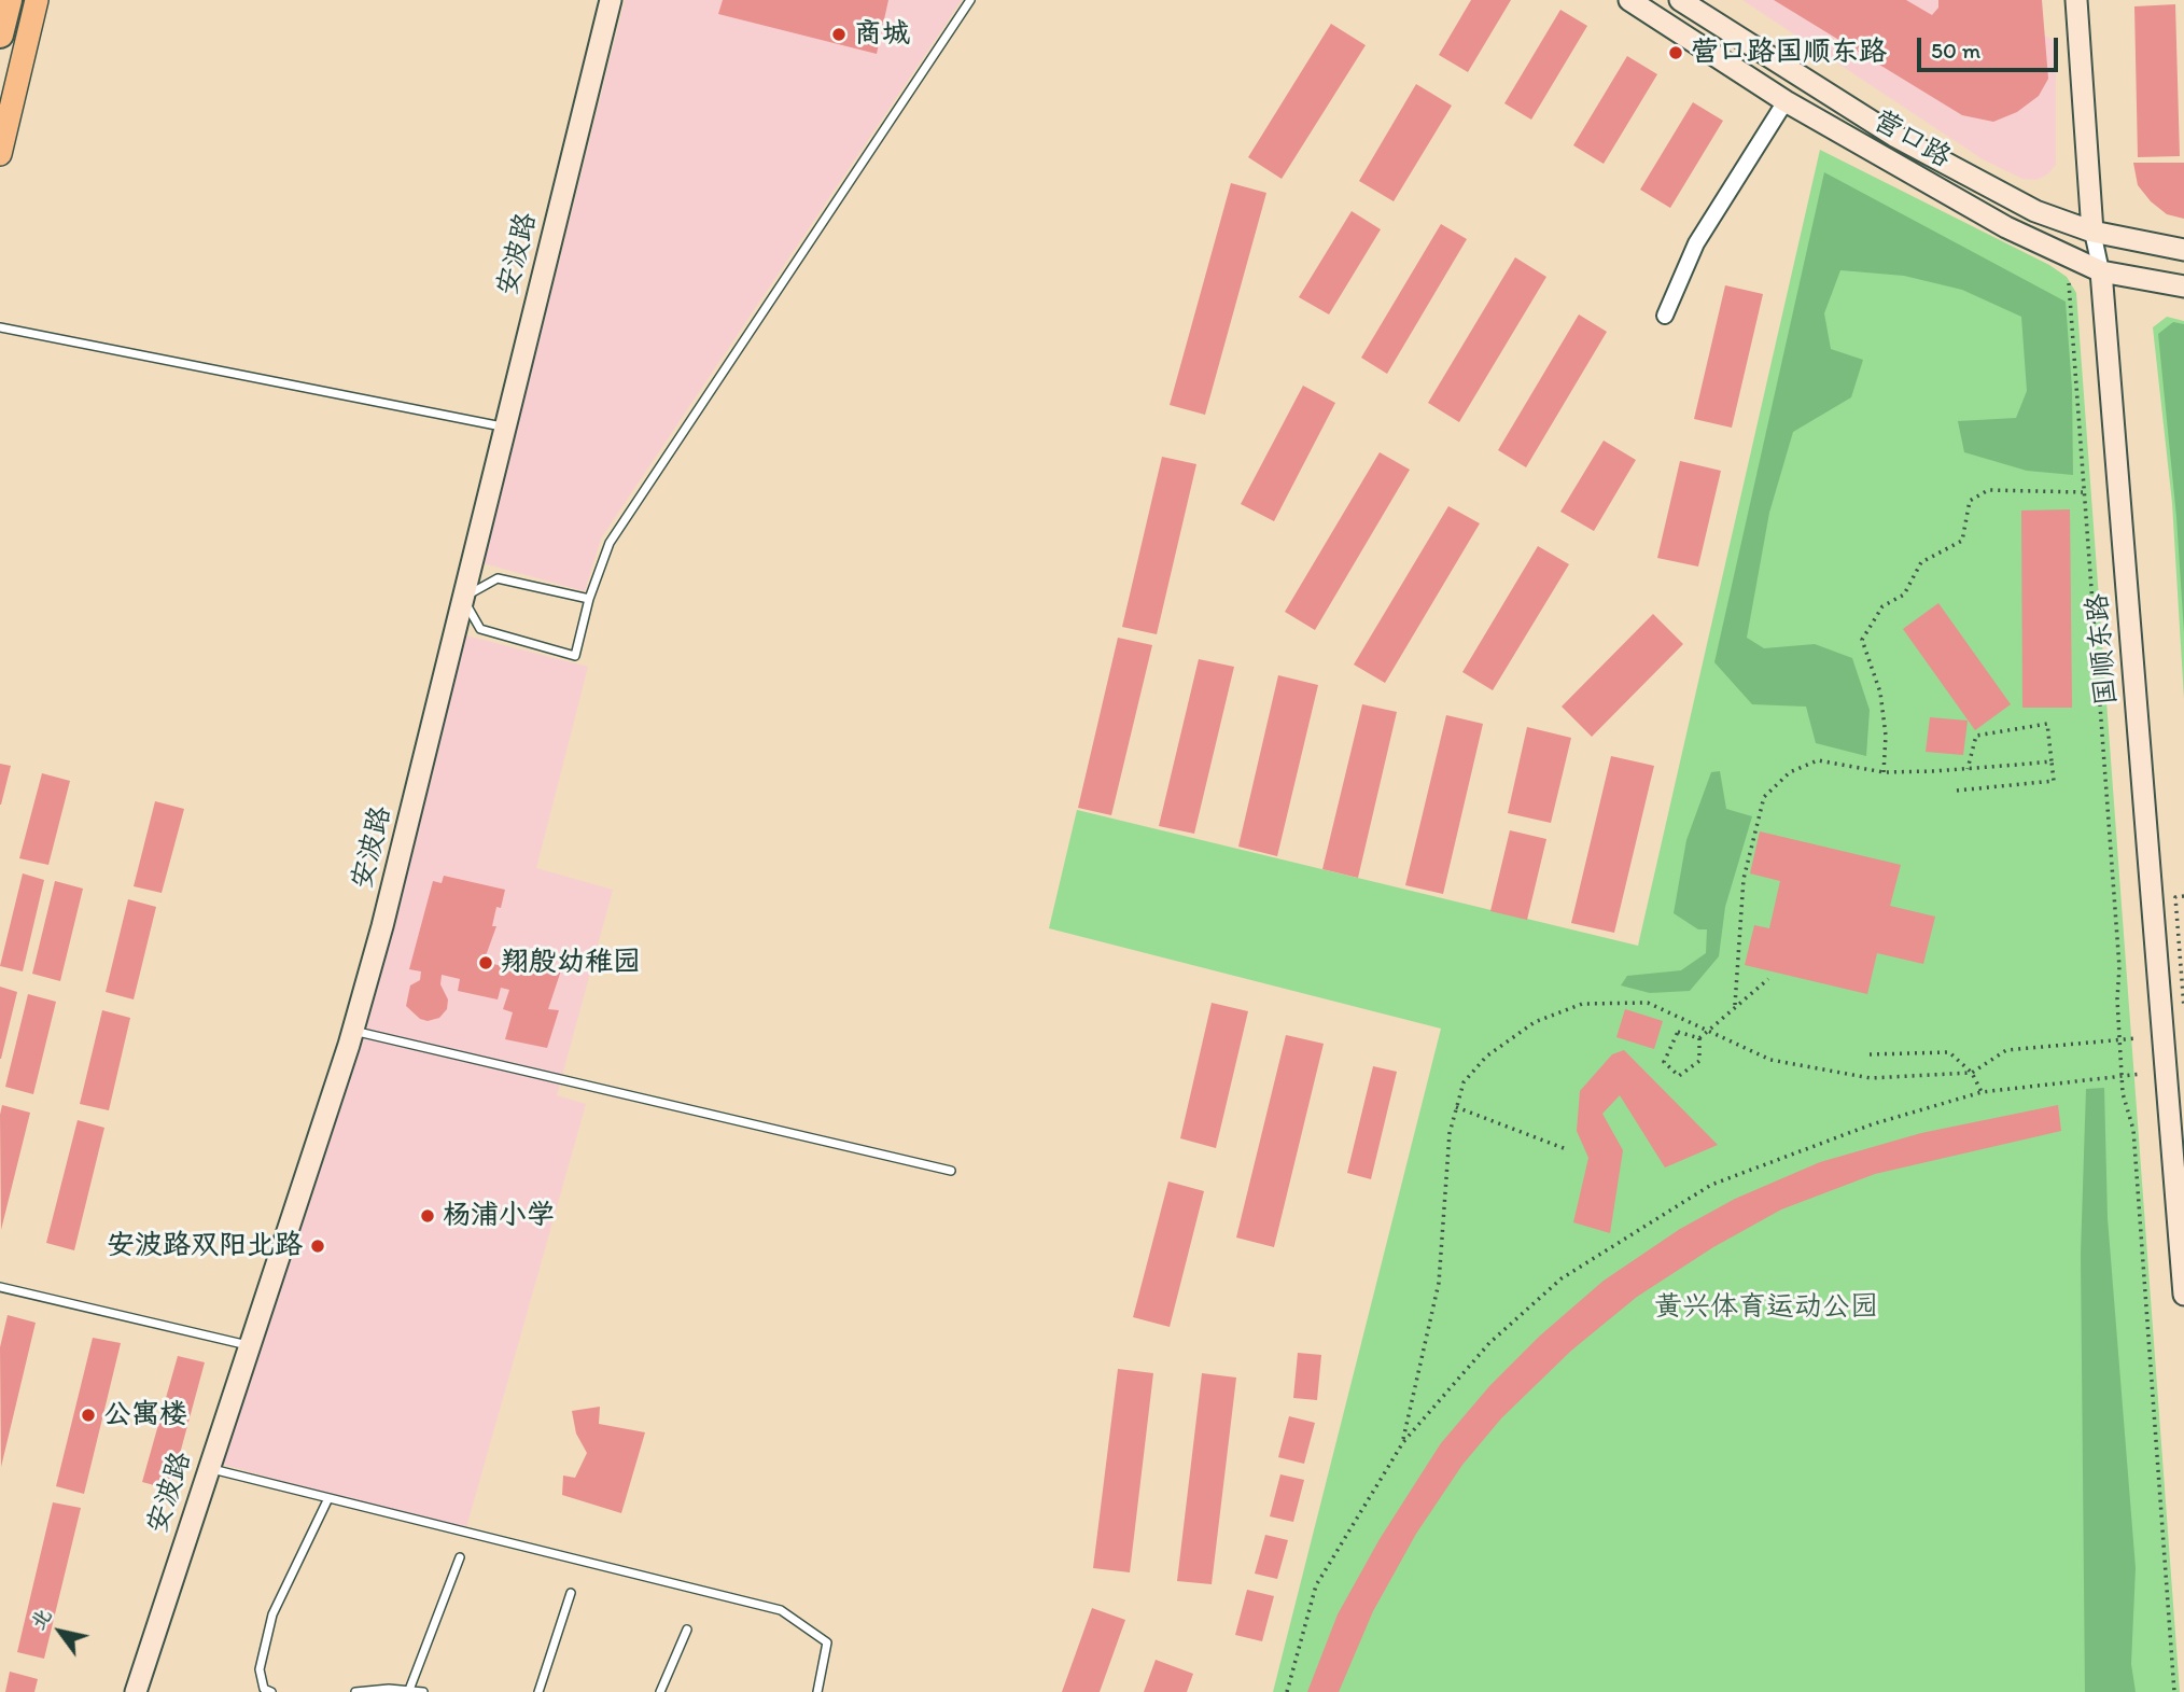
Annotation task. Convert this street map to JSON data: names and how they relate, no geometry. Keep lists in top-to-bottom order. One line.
{"streets":{"street":["营口路","安波路","国顺东路"]},"crossings":[["营口路","国顺东路"]],"parks":["黄兴体育运动公园"],"places":["商城","营口路国顺东路","翔殷幼稚园","杨浦小学","安波路双阳北路","公寓楼"],"scale_bar":"50 m","north":"top left"}
